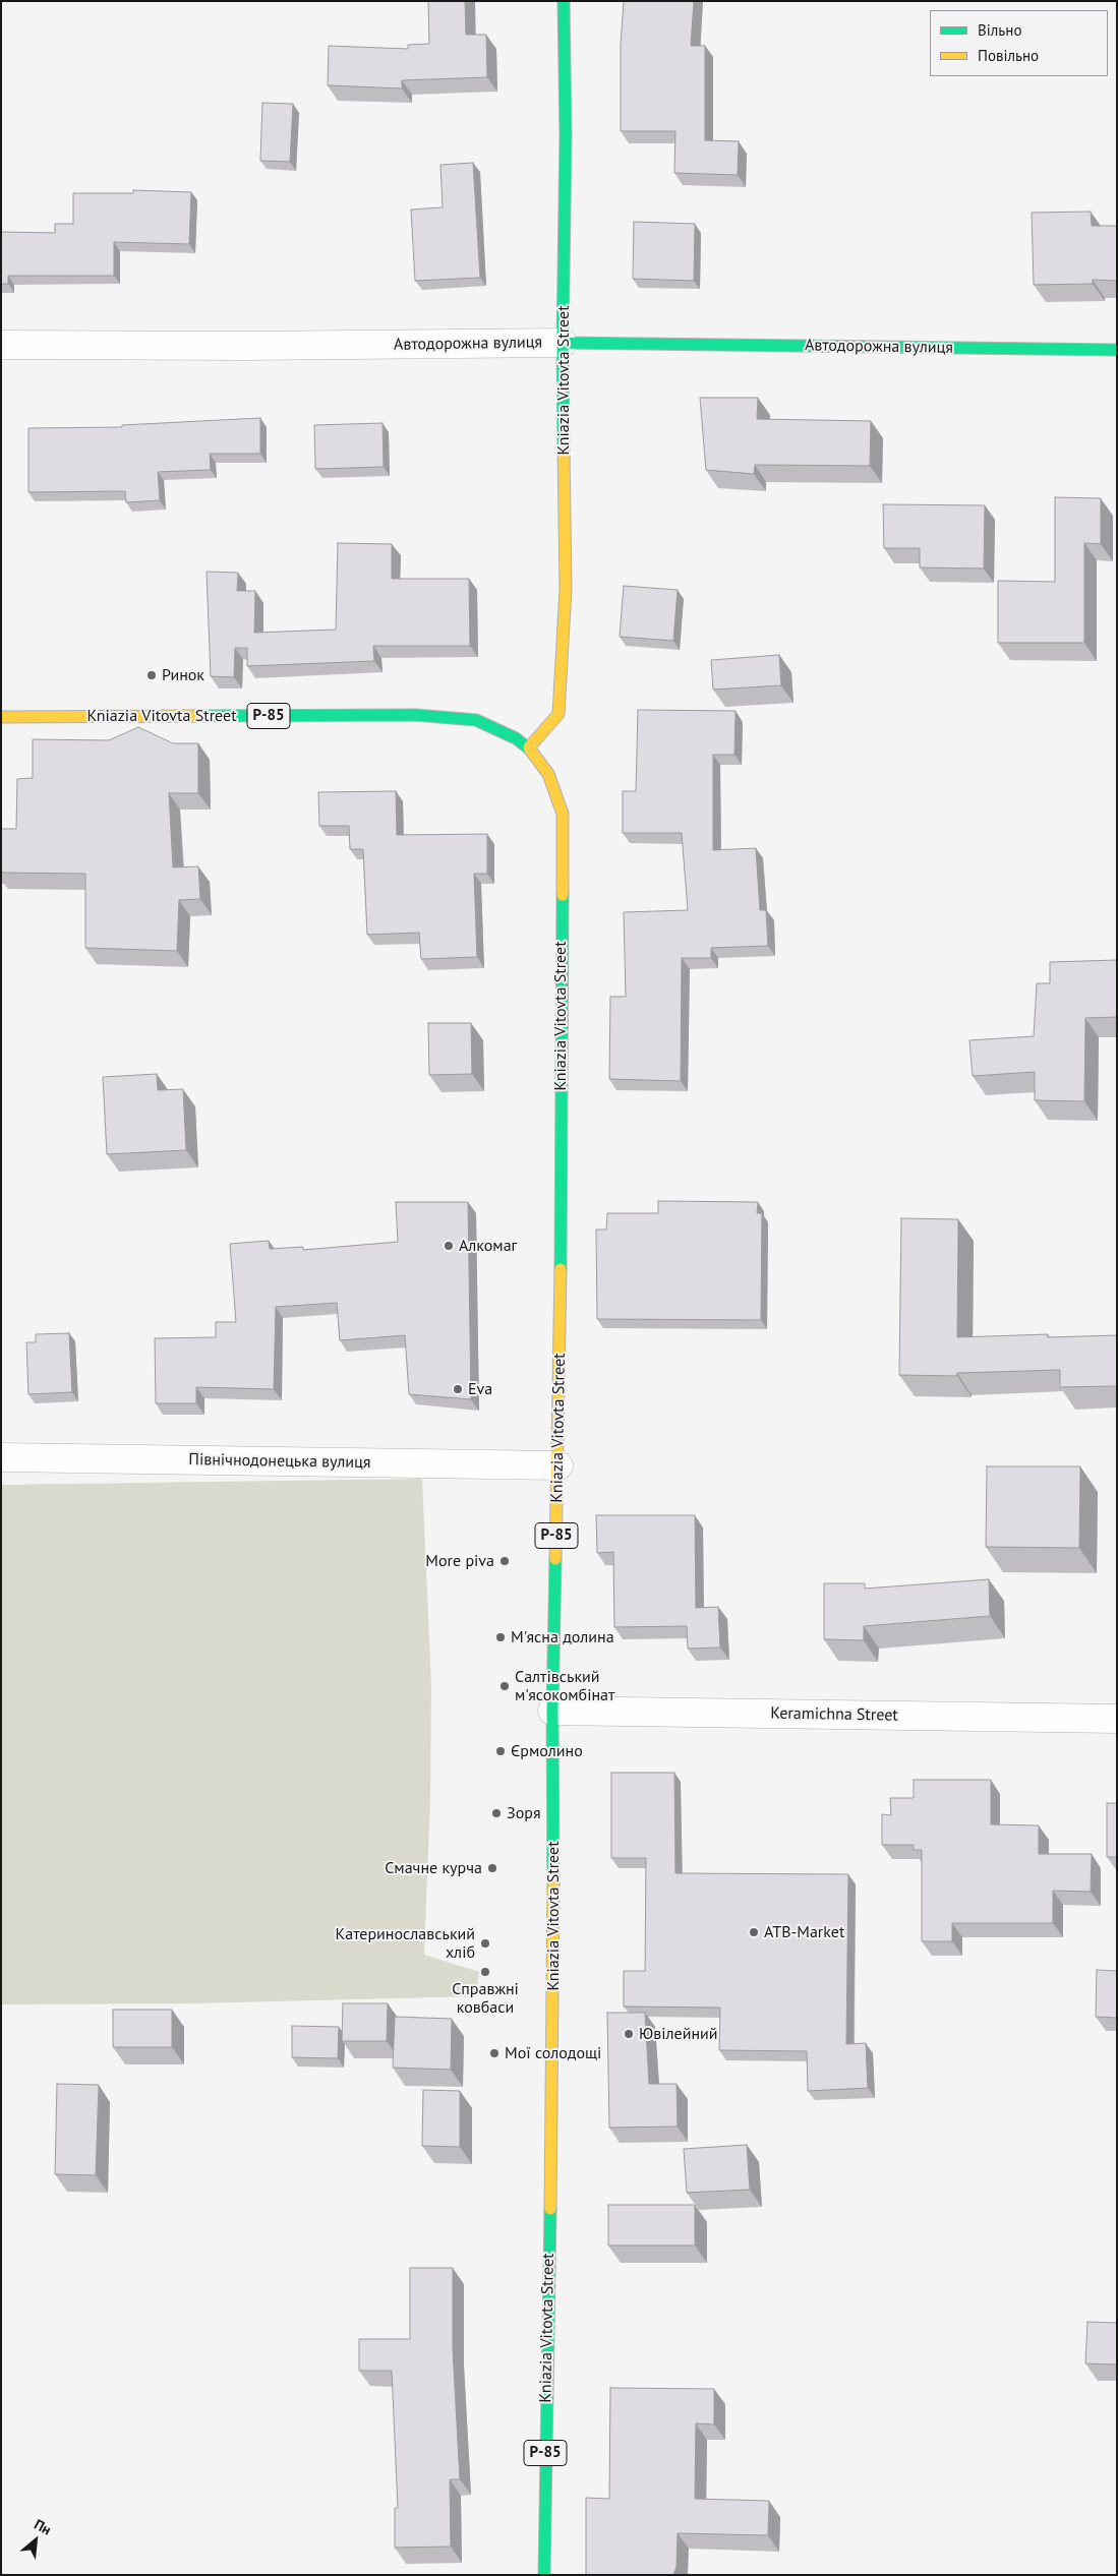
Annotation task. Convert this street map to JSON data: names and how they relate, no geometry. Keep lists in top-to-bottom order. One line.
{"streets":{"main road":["Автодорожна вулиця","Kniazia Vitovta Street","Р-85"],"street":["Північнодонецька вулиця","Keramichna Street"]},"crossings":[["Автодорожна вулиця","Kniazia Vitovta Street"],["Kniazia Vitovta Street","Північнодонецька вулиця"],["Kniazia Vitovta Street","Keramichna Street"]],"places":["Ринок","Алкомаг","Eva","More piva","М'ясна долина","Салтівський м'ясокомбінат","Єрмолино","Зоря","Смачне курча","ATB-Market","Катеринославський хліб","Справжні ковбаси","Ювілейний","Мої солодощі"],"legend":["Вільно","Повільно"],"north":"top right"}
